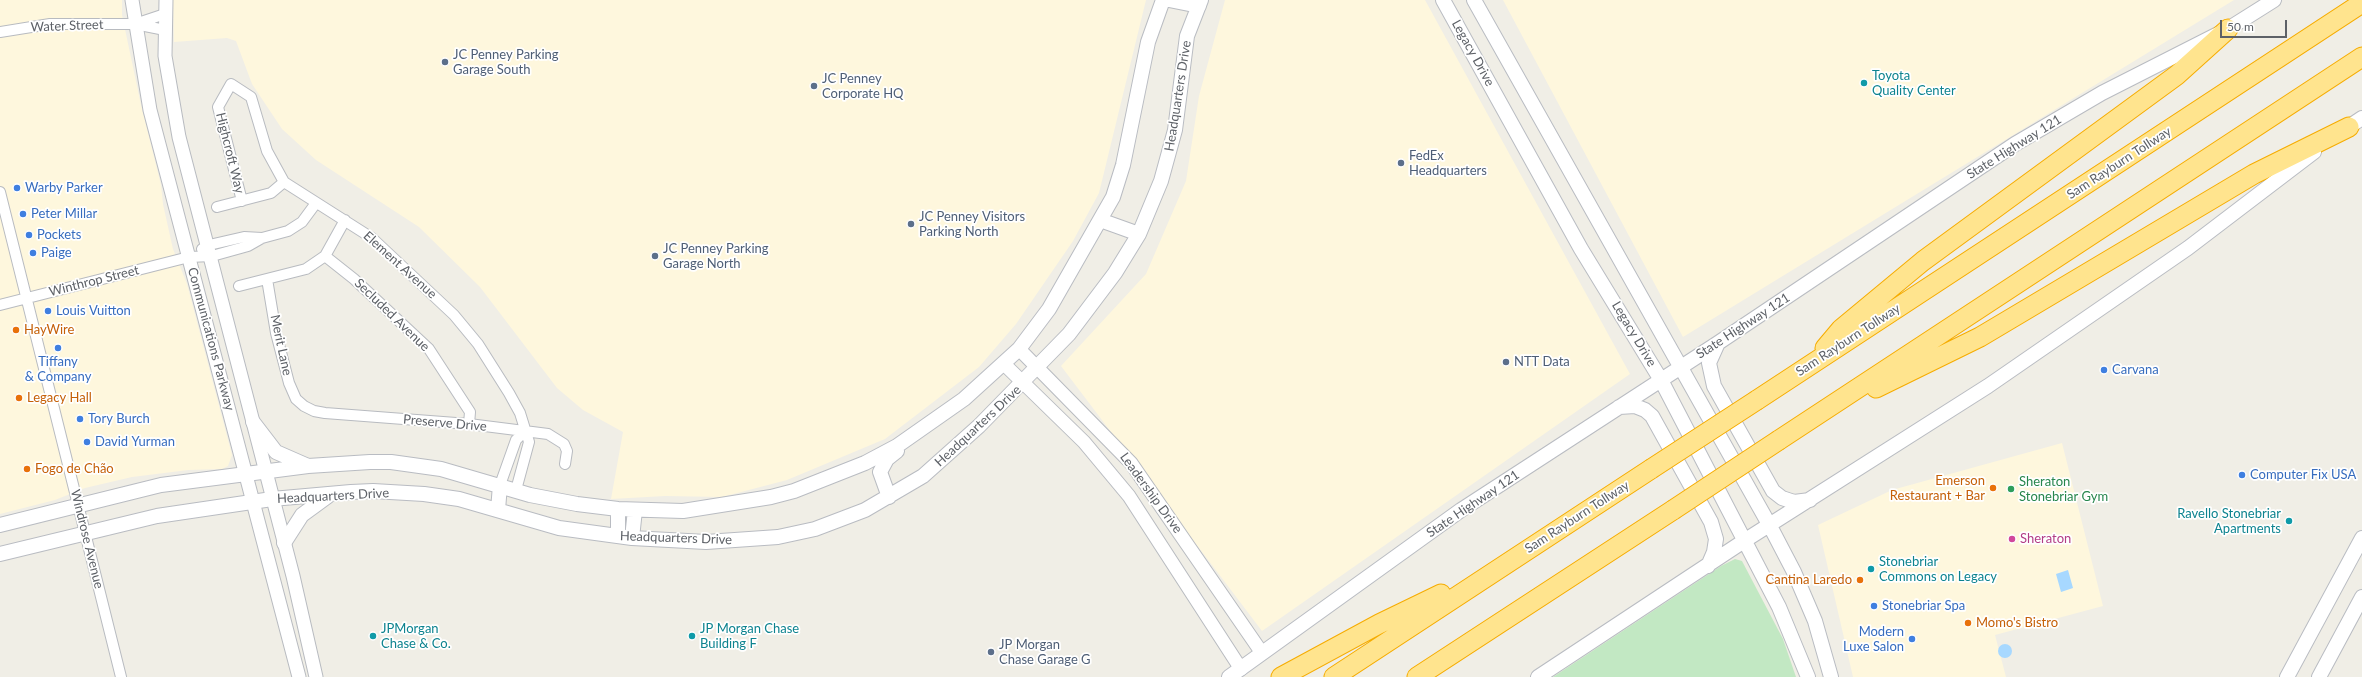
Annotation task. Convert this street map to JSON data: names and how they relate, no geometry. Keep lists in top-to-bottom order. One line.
{"streets":{"highway":["Sam Rayburn Tollway"],"main road":["Legacy Drive","Headquarters Drive","State Highway 121"],"street":["Water Street","Highcroft Way","Element Avenue","Winthrop Street","Secluded Avenue","Communications Parkway","Merit Lane","Preserve Drive","Leadership Drive","Windrose Avenue"]},"crossings":[["Water Street","Communications Parkway"],["Legacy Drive","State Highway 121"],["Headquarters Drive","Element Avenue"],["Headquarters Drive","Communications Parkway"],["Headquarters Drive","Leadership Drive"],["Headquarters Drive","Windrose Avenue"],["State Highway 121","Leadership Drive"],["Highcroft Way","Element Avenue"],["Element Avenue","Winthrop Street"],["Element Avenue","Preserve Drive"],["Winthrop Street","Communications Parkway"],["Winthrop Street","Windrose Avenue"],["Secluded Avenue","Preserve Drive"],["Merit Lane","Preserve Drive"]],"places":["JC Penney Parking Garage South","Toyota Quality Center","JC Penney Corporate HQ","FedEx Headquarters","Warby Parker","Peter Millar","JC Penney Visitors Parking North","Pockets","Paige","JC Penney Parking Garage North","Louis Vuitton","HayWire","Tiffany & Company","NTT Data","Carvana","Legacy Hall","Tory Burch","David Yurman","Fogo de Chão","Computer Fix USA","Emerson Restaurant + Bar","Sheraton Stonebriar Gym","Ravello Stonebriar Apartments","Sheraton","Stonebriar Commons on Legacy","Cantina Laredo","Stonebriar Spa","Momo's Bistro","JPMorgan Chase & Co.","JP Morgan Chase Building F","Modern Luxe Salon","JP Morgan Chase Garage G"],"scale_bar":"50 m"}
